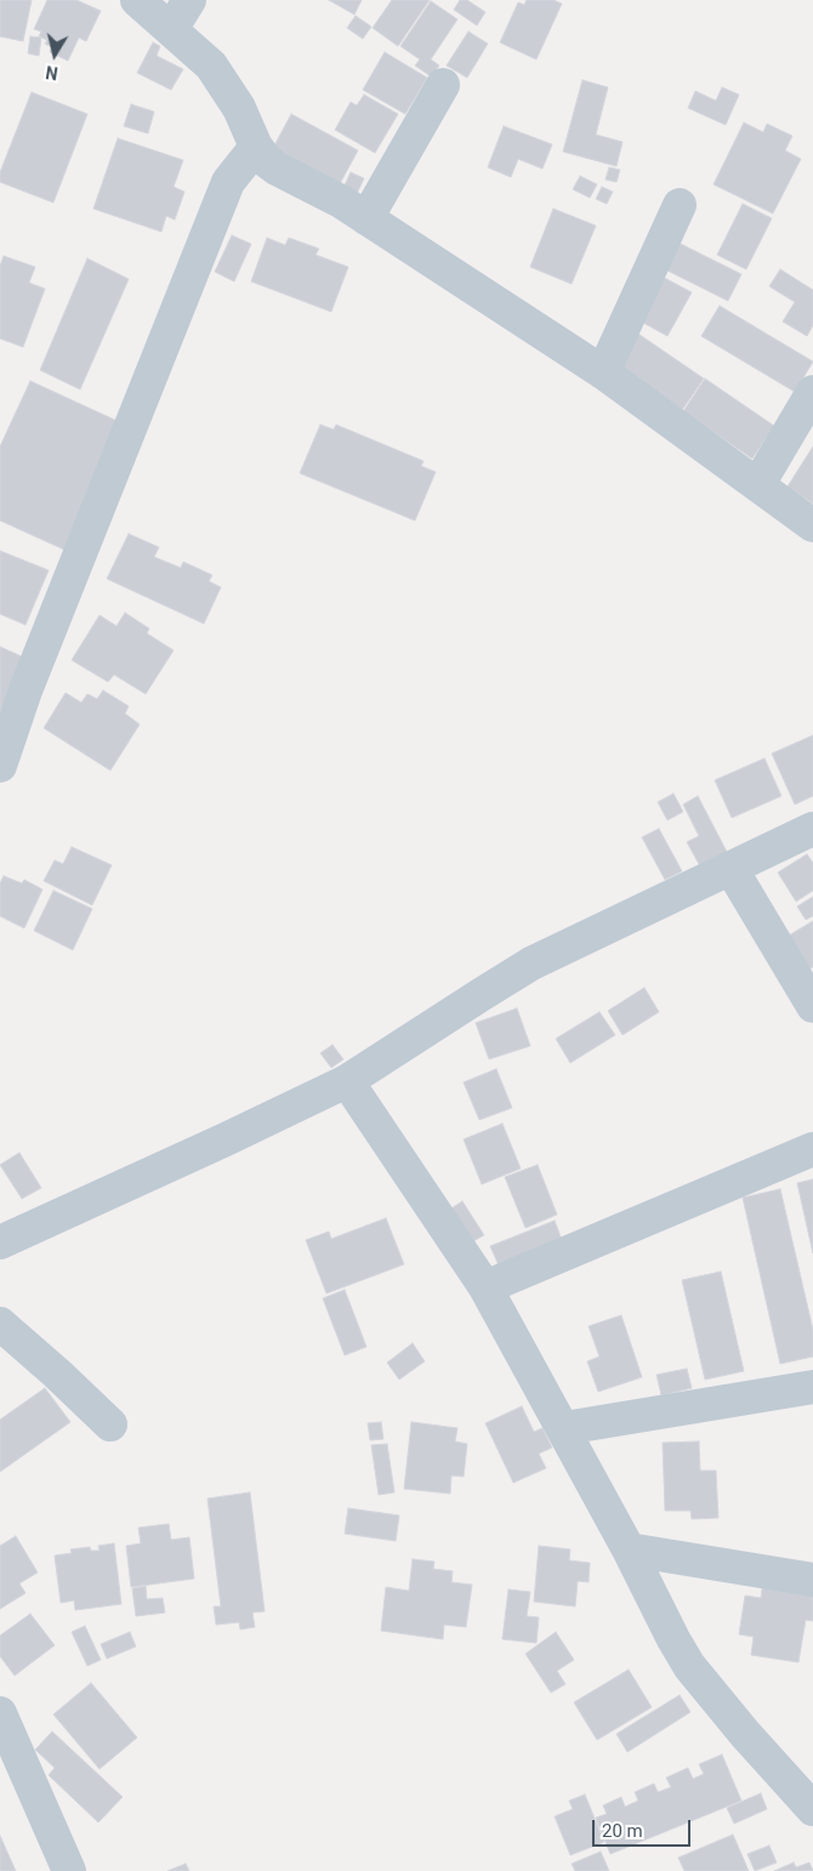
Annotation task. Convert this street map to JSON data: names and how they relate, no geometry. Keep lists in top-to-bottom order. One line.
{"scale_bar":"20 m","north":"bottom"}
